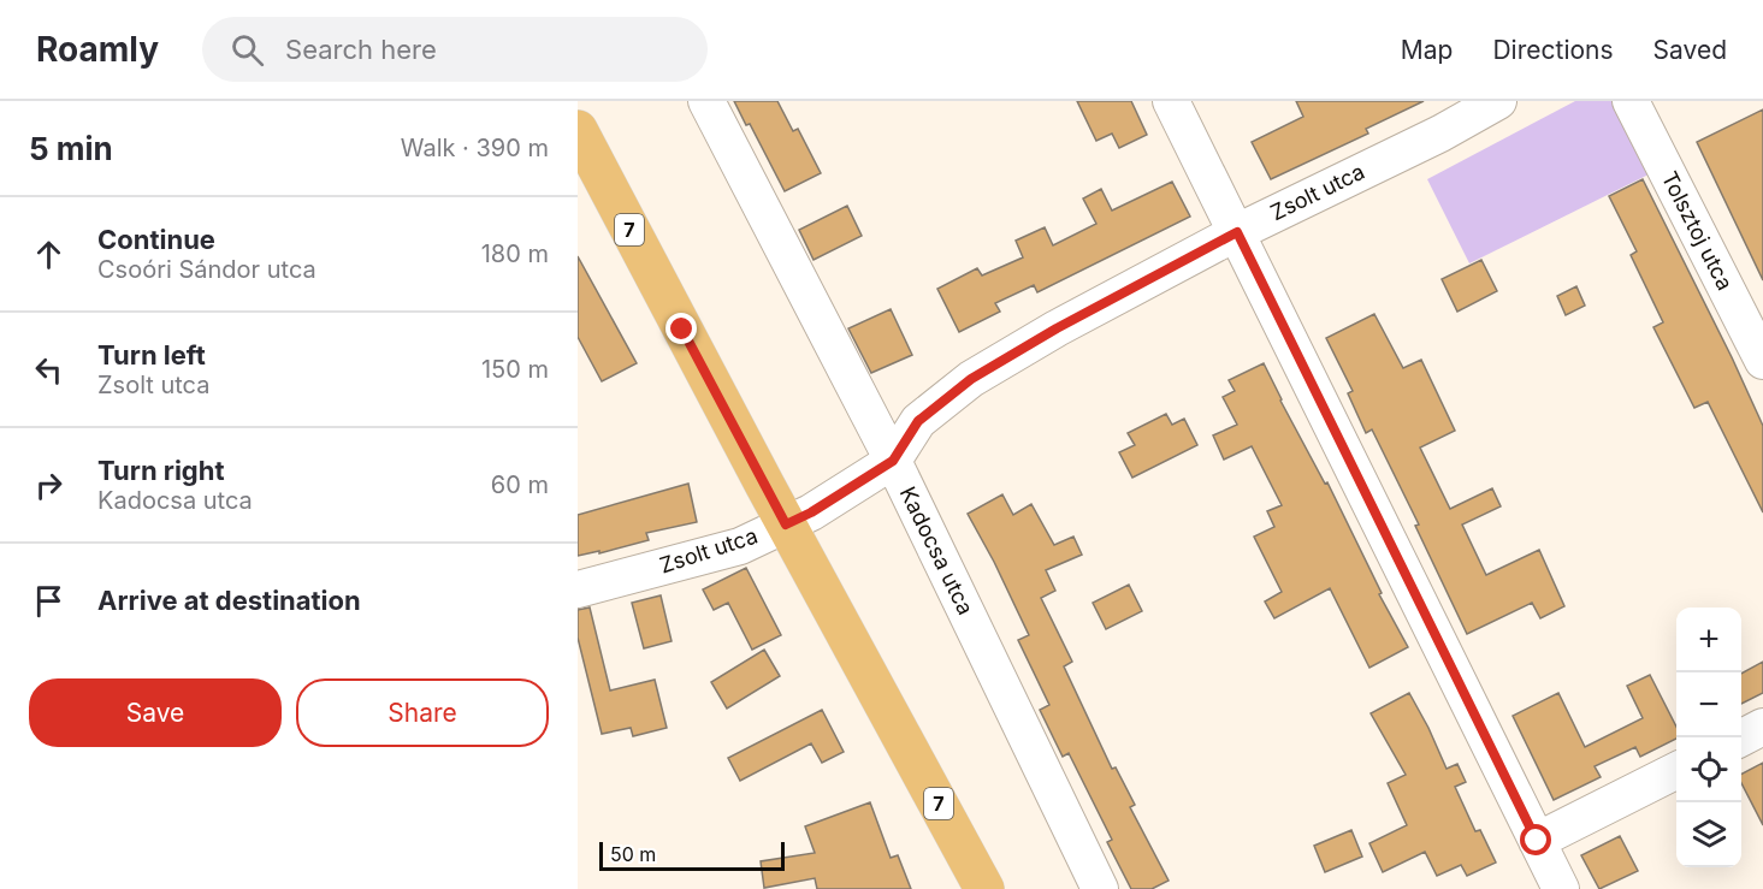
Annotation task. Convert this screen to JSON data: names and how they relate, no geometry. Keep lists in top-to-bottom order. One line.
{"streets":{"main road":["7"],"street":["Zsolt utca","Tolsztoj utca","Kadocsa utca"]},"crossings":[["Zsolt utca","7"],["Zsolt utca","Kadocsa utca"]],"scale_bar":"50 m","page":{"header":"Roamly","search":"Search here","nav":["Map","Directions","Saved"],"heading":["5 min","Walk · 390 m"],"list":[["Continue","Csoóri Sándor utca","180 m"],["Turn left","Zsolt utca","150 m"],["Turn right","Kadocsa utca","60 m"],"Arrive at destination"],"map_buttons":["+","−"],"buttons":["Save","Share"],"scale":"50 m"}}
